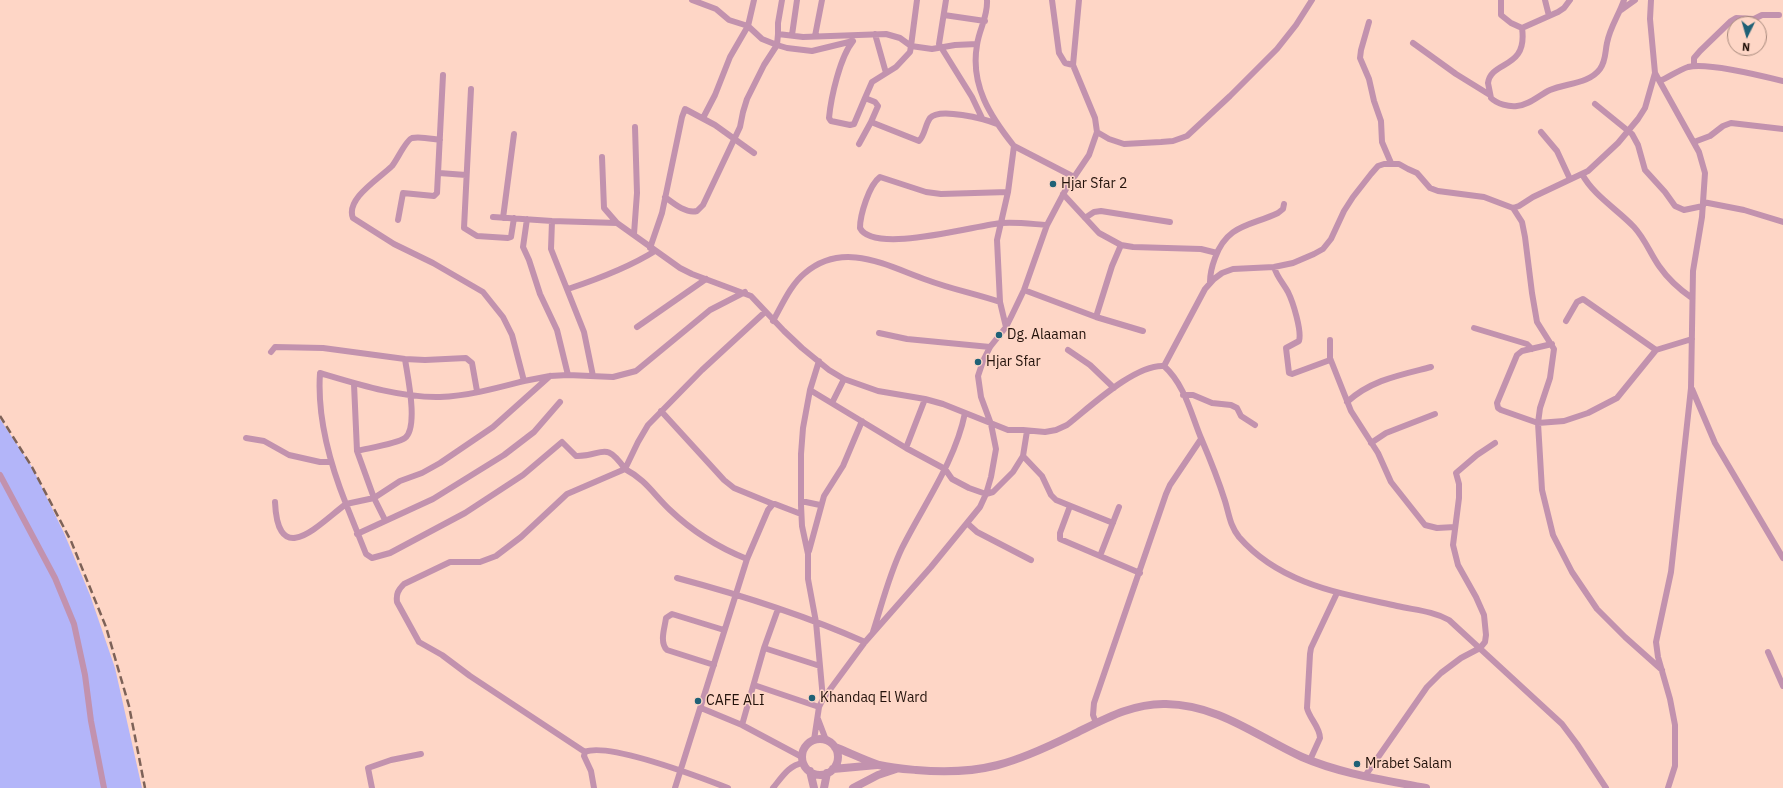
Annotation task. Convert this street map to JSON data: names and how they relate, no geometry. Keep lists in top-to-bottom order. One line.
{"places":["Hjar Sfar 2","Dg. Alaaman","Hjar Sfar","Khandaq El Ward","CAFE ALI","Mrabet Salam"],"north":"bottom"}
